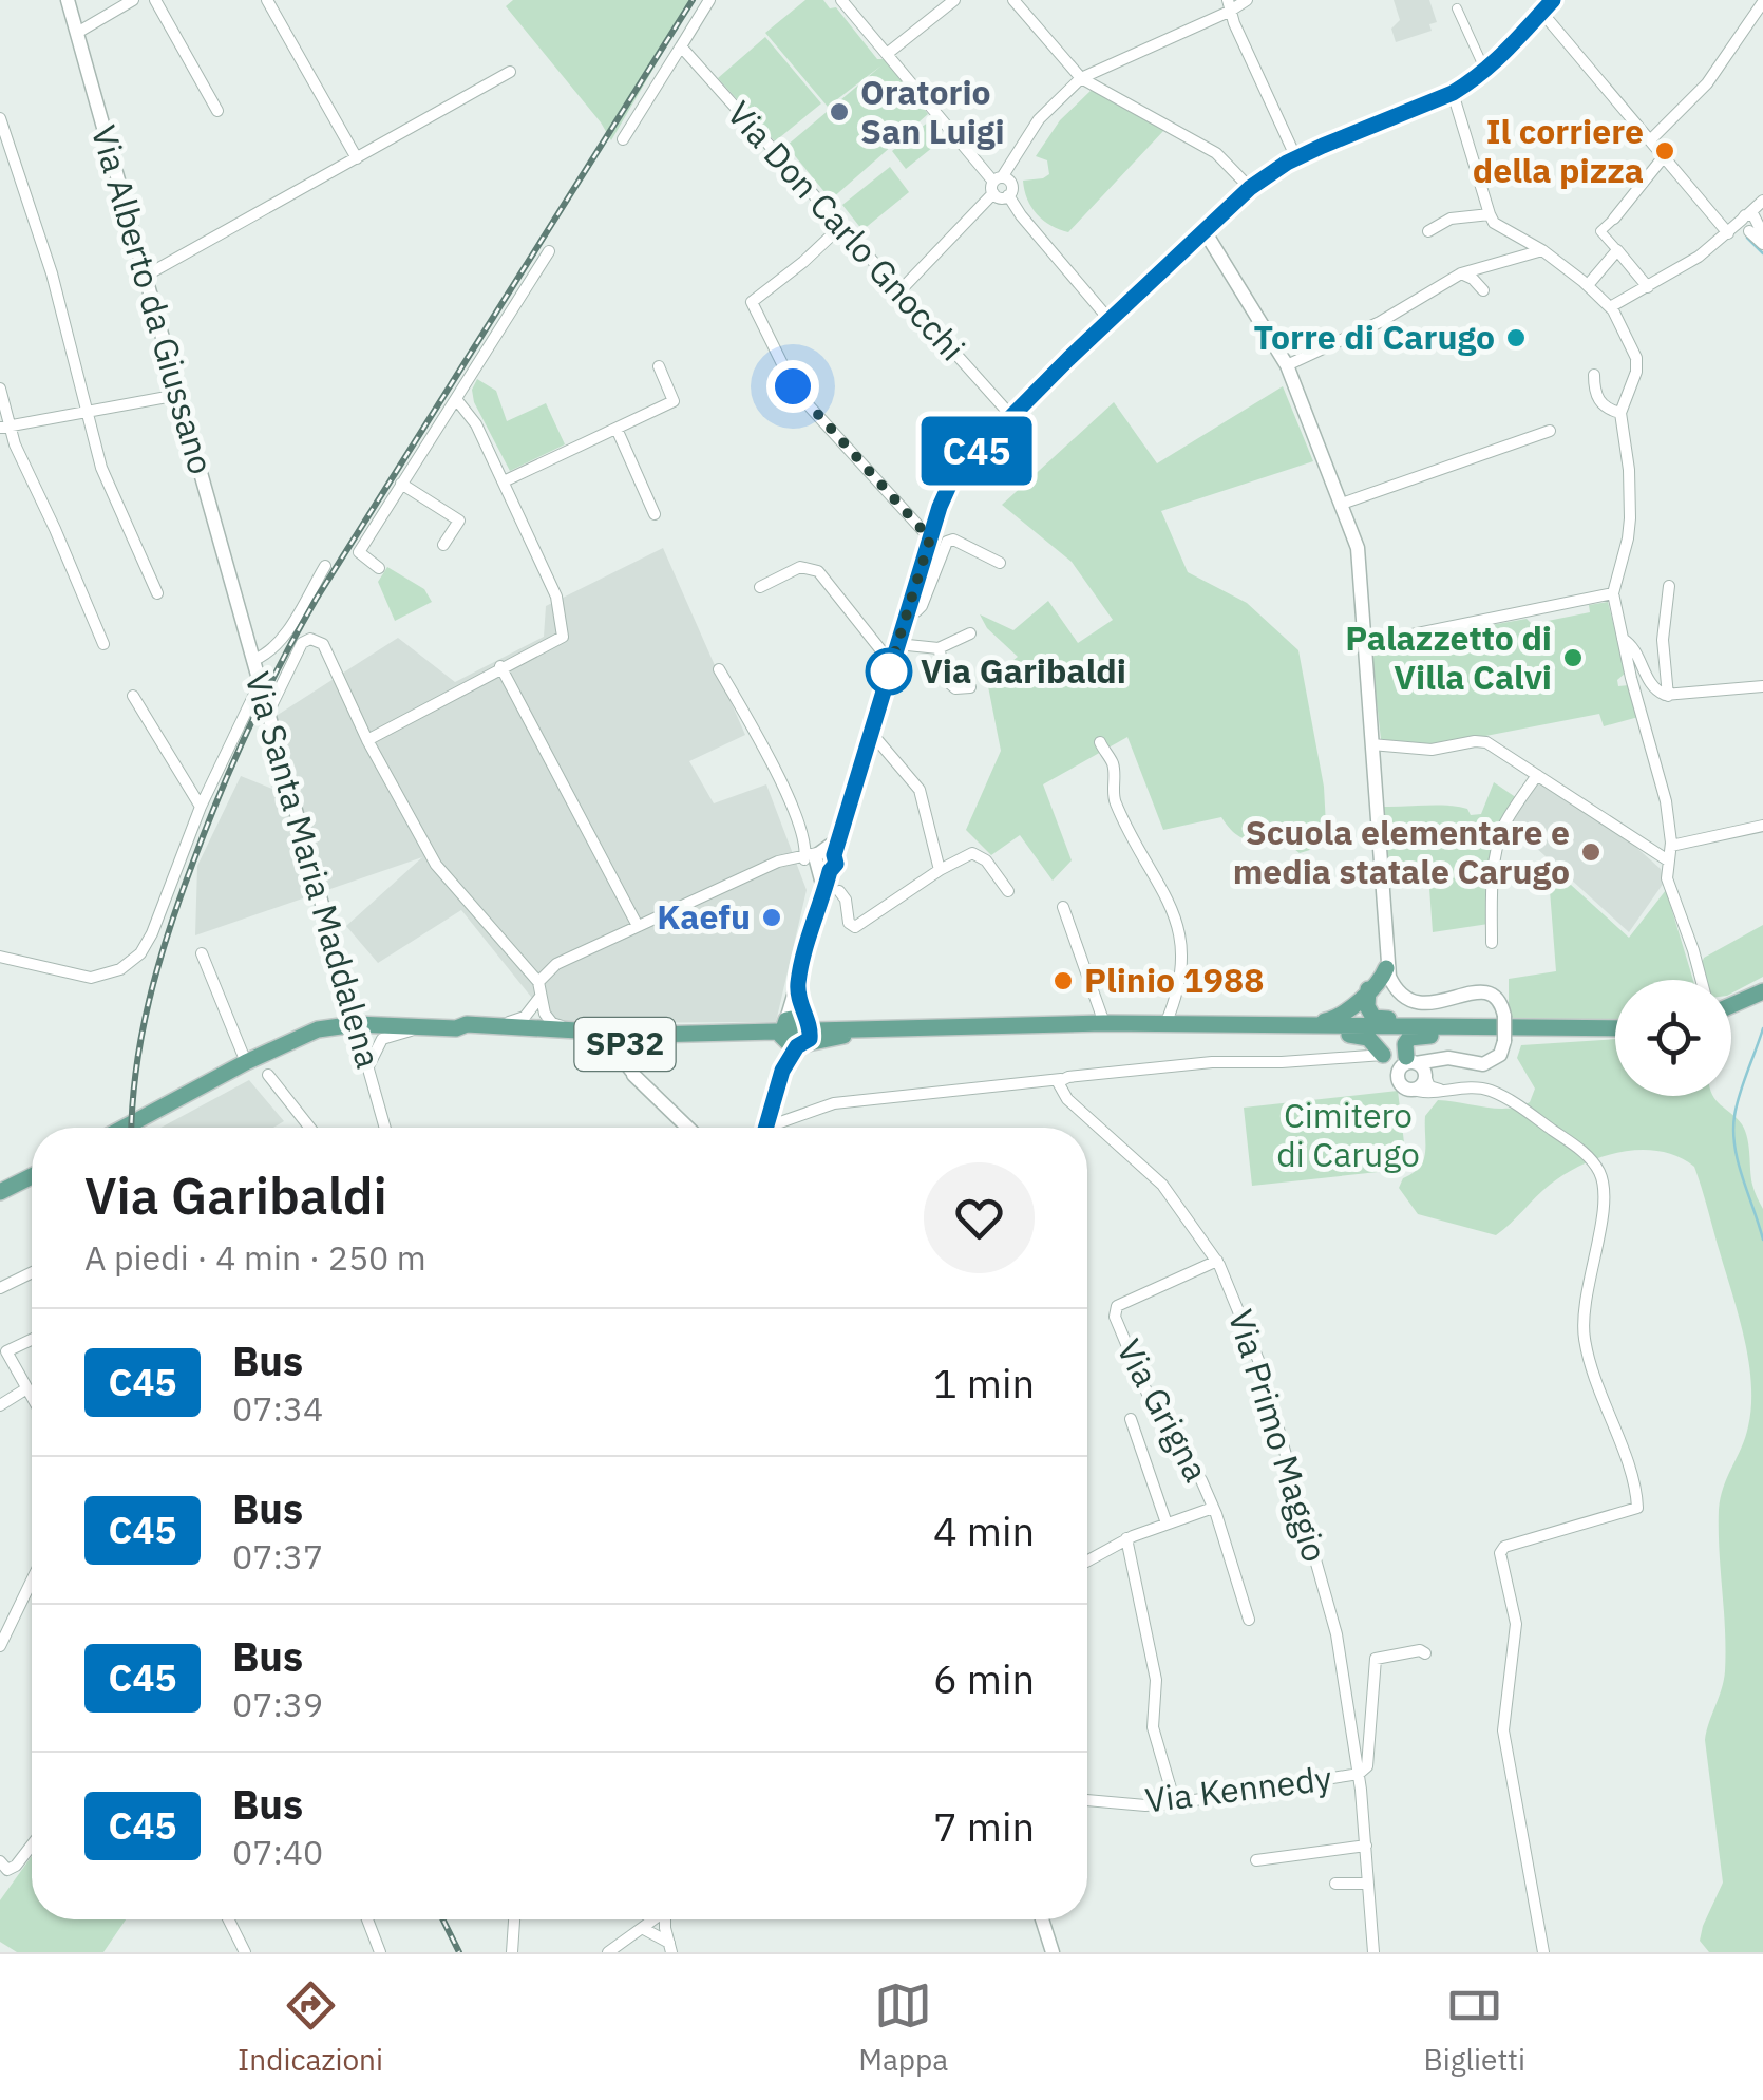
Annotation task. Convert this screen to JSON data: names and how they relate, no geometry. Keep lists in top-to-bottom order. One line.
{"streets":{"main road":["SP32"],"street":["Via Don Carlo Gnocchi","Via Alberto da Giussano","Via Santa Maria Maddalena","Via Grigna","Via Primo Maggio","Via Kennedy"]},"crossings":[["Via Alberto da Giussano","Via Santa Maria Maddalena"],["Via Santa Maria Maddalena","SP32"],["Via Grigna","Via Primo Maggio"],["Via Primo Maggio","Via Kennedy"]],"parks":["Cimitero di Carugo"],"places":["Oratorio San Luigi","Il corriere della pizza","Torre di Carugo","Palazzetto di Villa Calvi","Via Garibaldi","Scuola elementare e media statale Carugo","Kaefu","Plinio 1988"],"lines":["bus line C45"],"page":{"on_map":"C45","heading":["Via Garibaldi","A piedi · 4 min · 250 m"],"list":[{"mark":"C45","name":"Bus","note":"07:34","value":"1 min"},{"mark":"C45","name":"Bus","note":"07:37","value":"4 min"},{"mark":"C45","name":"Bus","note":"07:39","value":"6 min"},{"mark":"C45","name":"Bus","note":"07:40","value":"7 min"}],"tabs":["Indicazioni","Mappa","Biglietti"]}}
